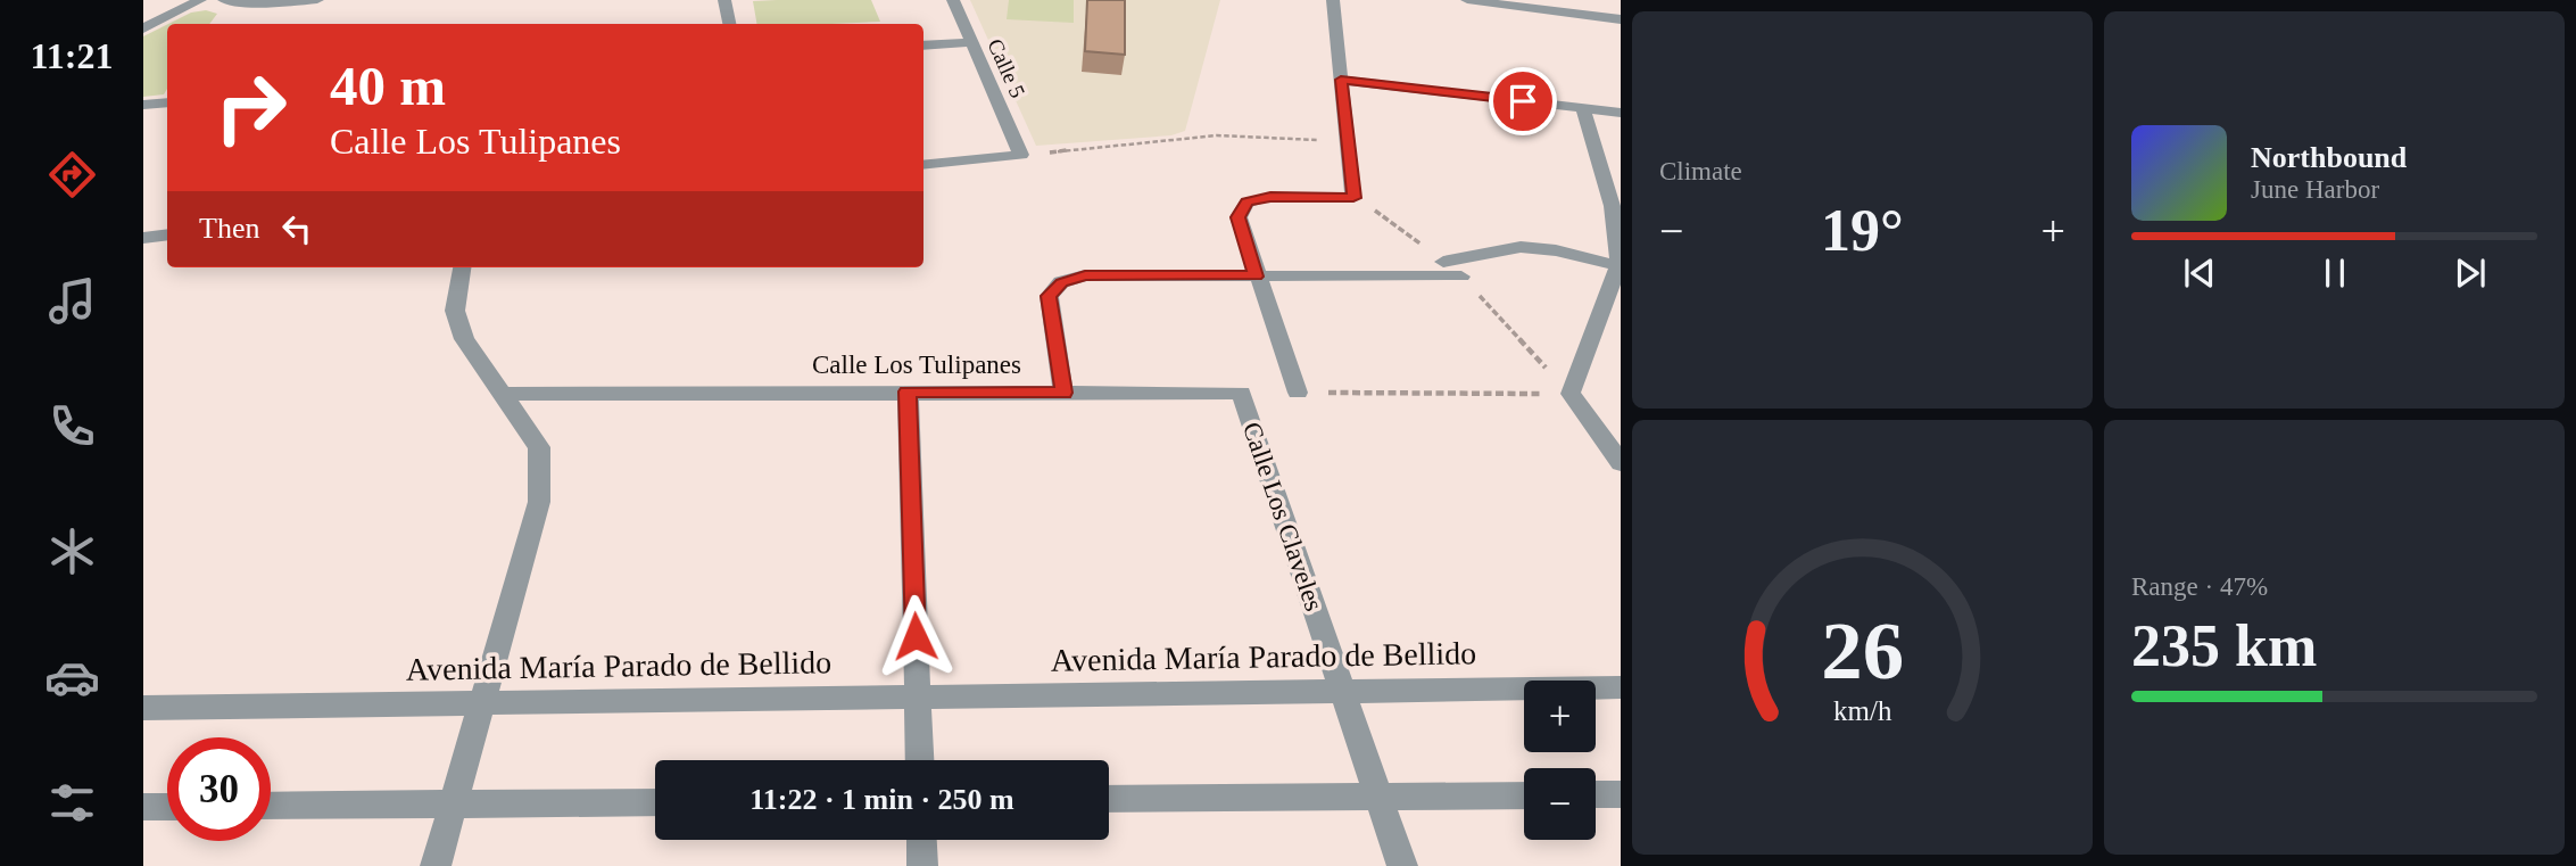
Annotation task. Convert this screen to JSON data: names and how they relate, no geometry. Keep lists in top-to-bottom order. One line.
{"streets":{"street":["Calle 5","Calle Los Tulipanes","Calle Los Claveles","Avenida María Parado de Bellido"]},"crossings":[["Calle Los Tulipanes","Calle Los Claveles"],["Calle Los Claveles","Avenida María Parado de Bellido"]],"page":{"tabs":"11:21","tile":["Climate",["Range · 47%","235 km"]],"turn":["40 m","Calle Los Tulipanes"],"song":["Northbound","June Harbor"],"then":"Then","heat":["−","19°","+"],"map_buttons":["+","−"],"limit":"30","trip":"11:22 · 1 min · 250 m","gauge":["26","km/h"]}}
